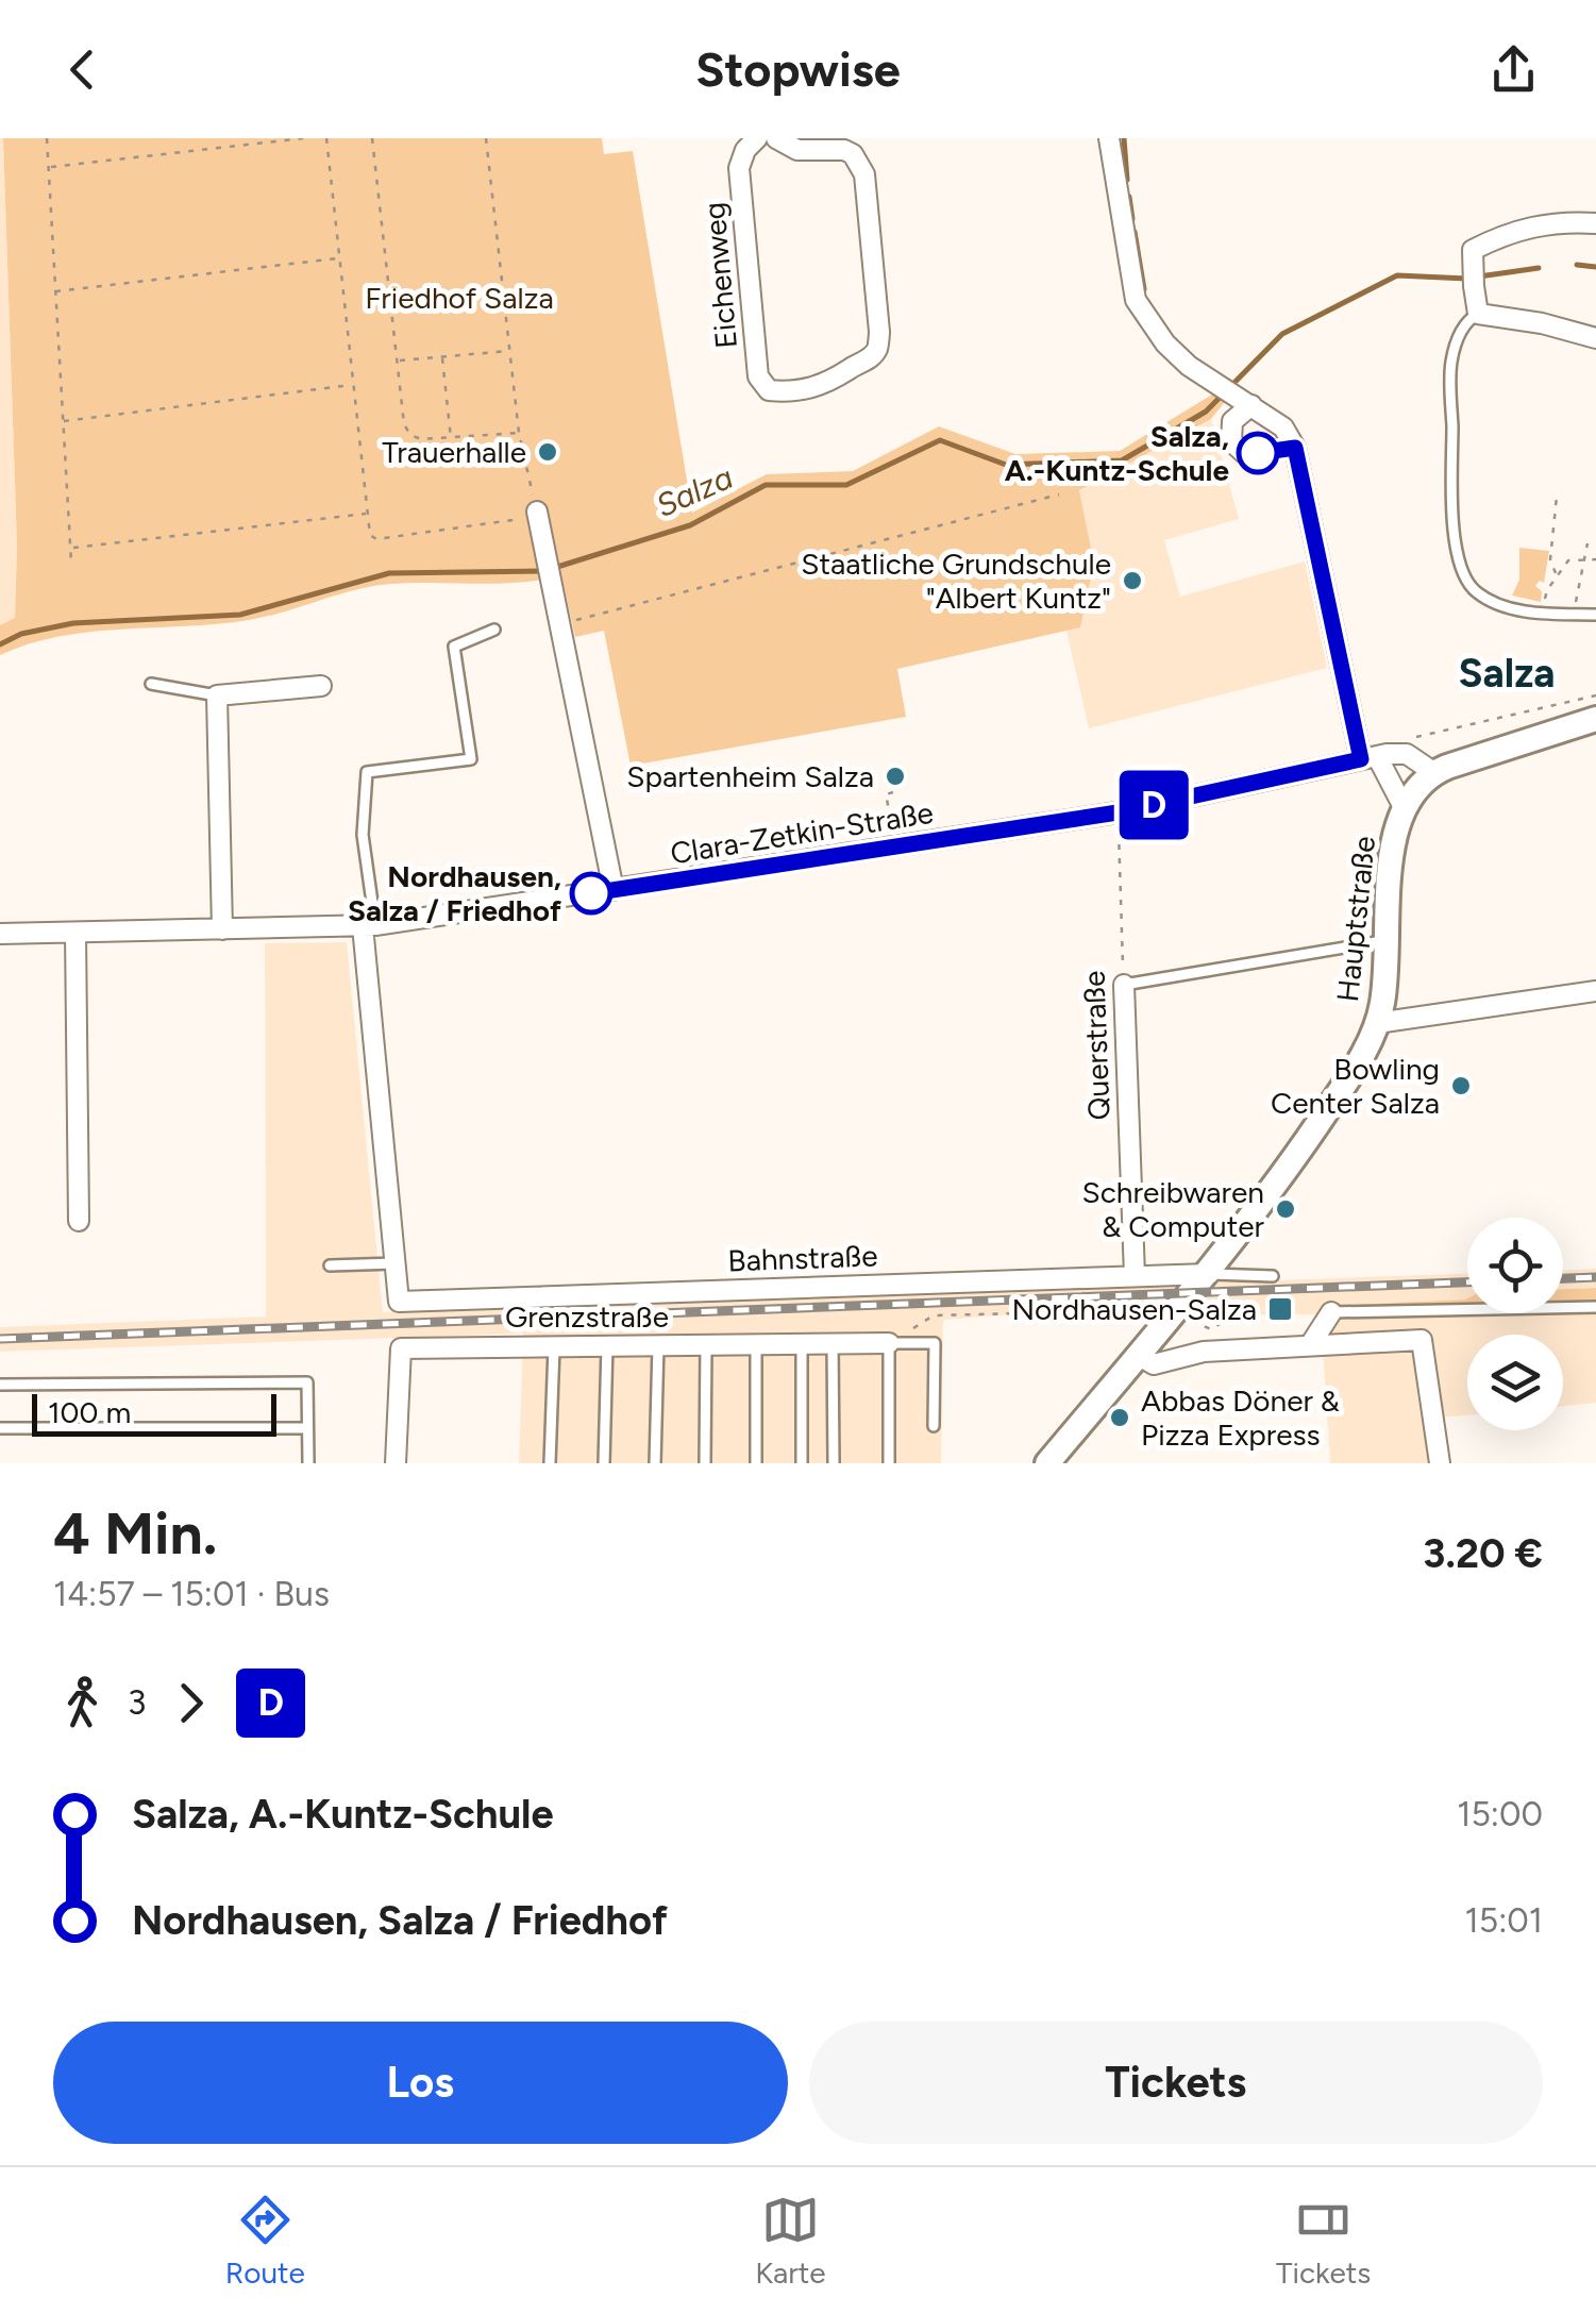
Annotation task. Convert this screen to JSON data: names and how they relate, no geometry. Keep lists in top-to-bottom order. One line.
{"streets":{"street":["Eichenweg","Clara-Zetkin-Straße","Hauptstraße","Querstraße","Bahnstraße","Grenzstraße"]},"crossings":[["Clara-Zetkin-Straße","Hauptstraße"],["Clara-Zetkin-Straße","Querstraße"],["Hauptstraße","Bahnstraße"],["Querstraße","Bahnstraße"]],"districts":["Salza"],"water":["Salza"],"parks":["Friedhof Salza"],"places":{"other":["Trauerhalle","Salza, A.-Kuntz-Schule","Staatliche Grundschule \"Albert Kuntz\"","Spartenheim Salza","Nordhausen, Salza / Friedhof","Bowling Center Salza","Schreibwaren & Computer","Abbas Döner & Pizza Express"],"transit":["Nordhausen-Salza"]},"lines":["bus line D"],"scale_bar":"100 m","page":{"header":"Stopwise","on_map":"D","scale":"100 m","heading":["4 Min.","14:57 – 15:01 · Bus","3.20 €"],"legs":["3","D"],"list":[{"name":"Salza, A.-Kuntz-Schule","value":"15:00"},{"name":"Nordhausen, Salza / Friedhof","value":"15:01"}],"buttons":["Los","Tickets"],"tabs":["Route","Karte","Tickets"]}}
